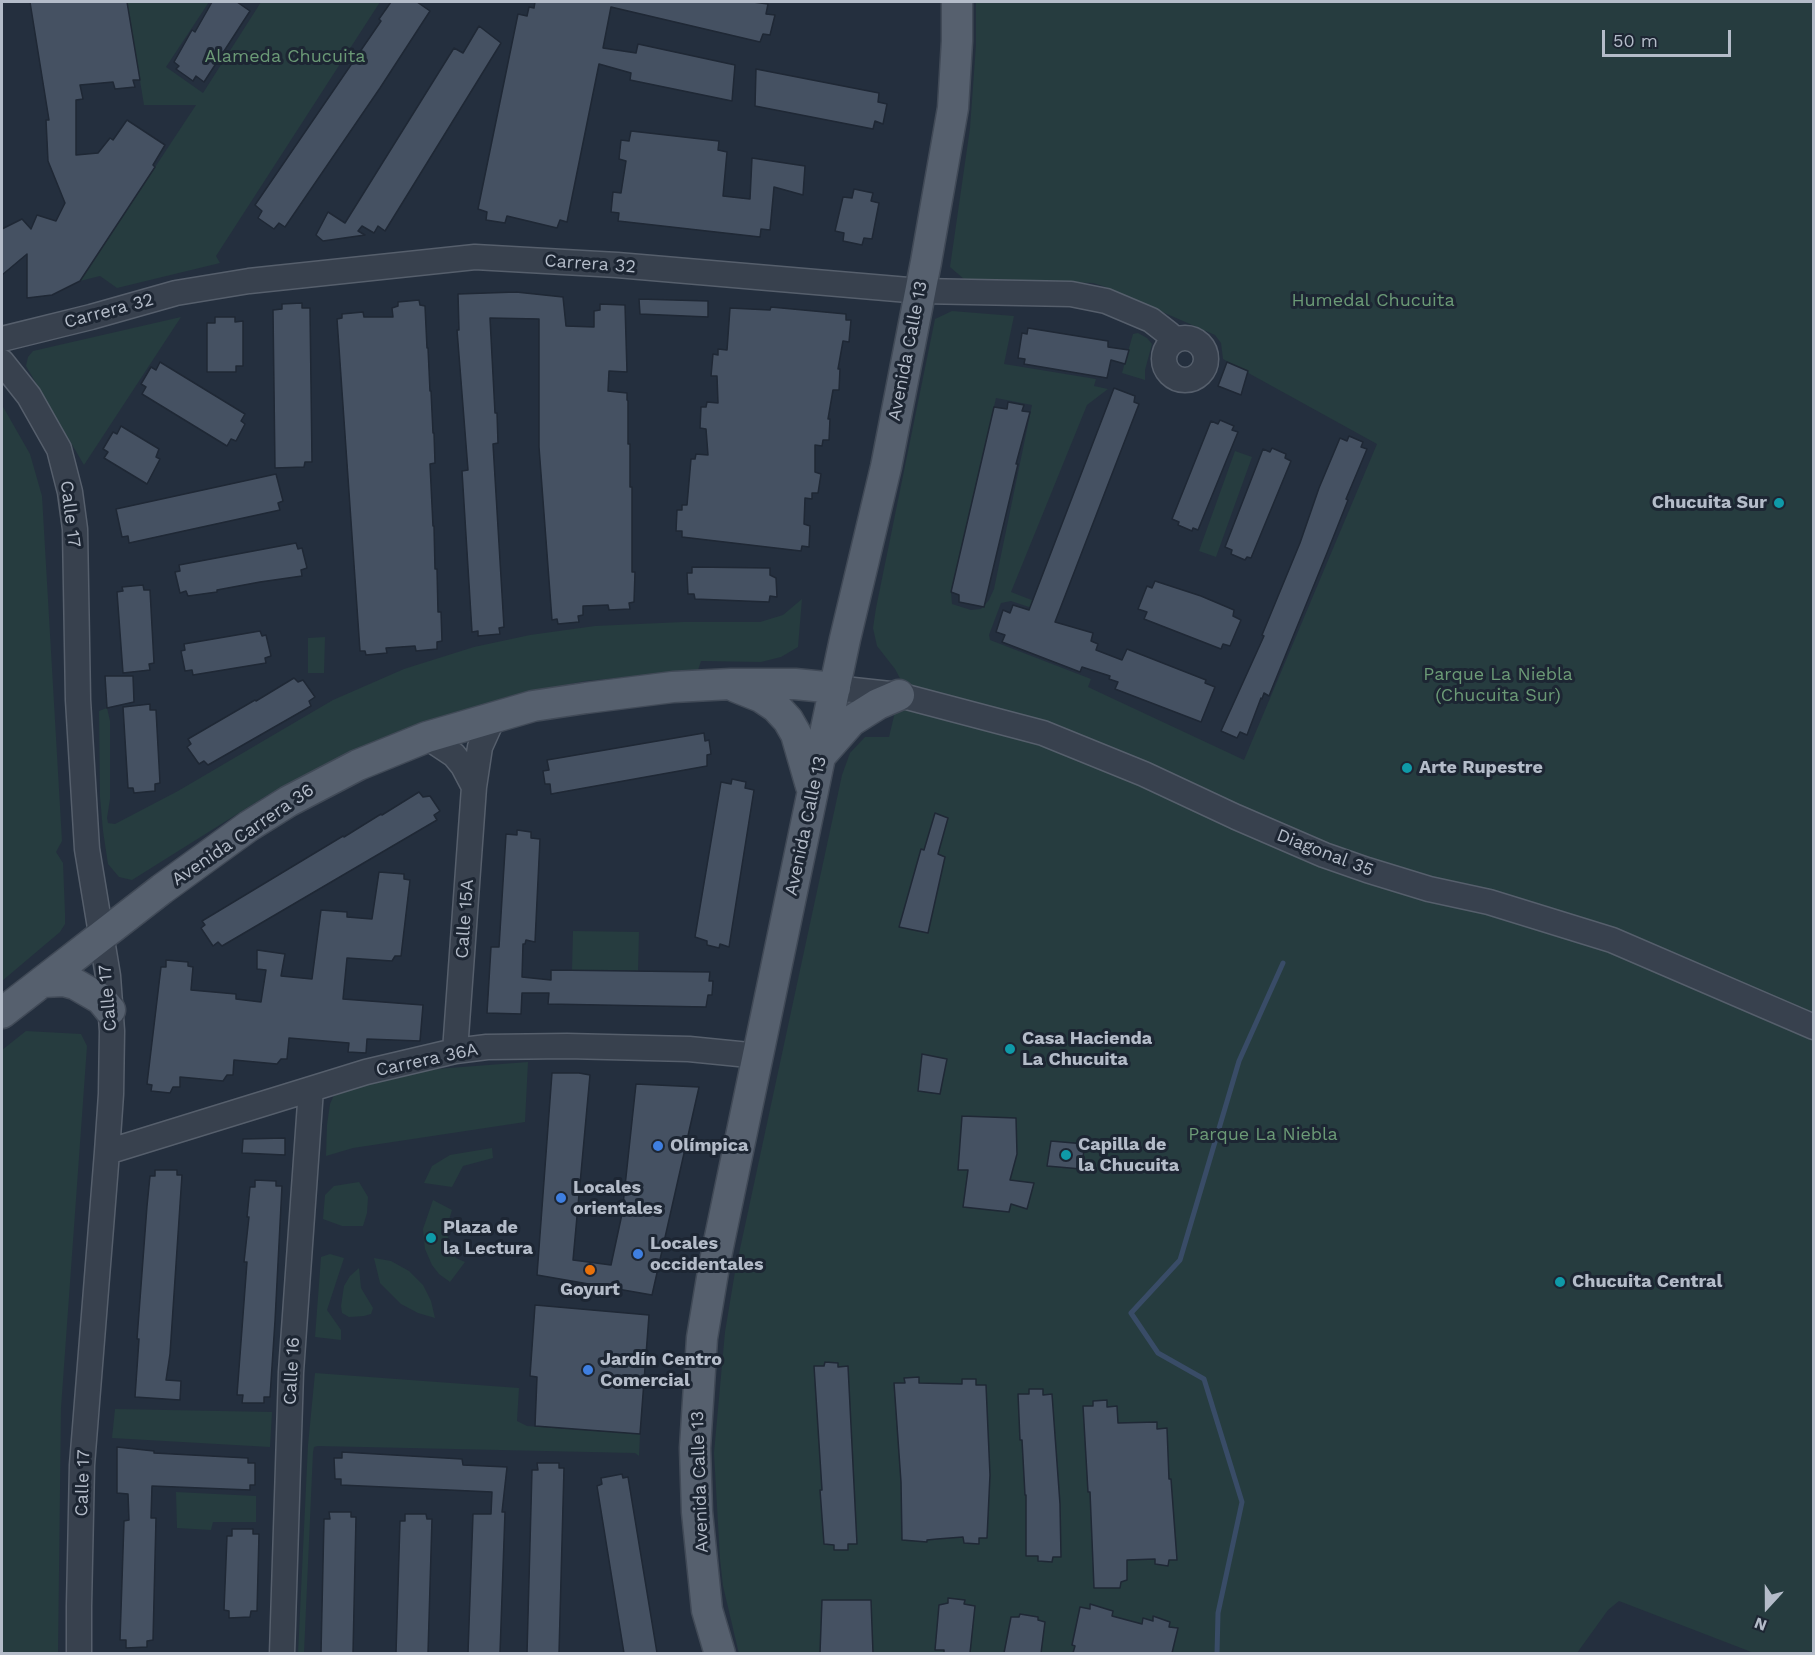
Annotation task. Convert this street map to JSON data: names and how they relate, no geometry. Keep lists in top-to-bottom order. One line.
{"streets":{"main road":["Avenida Calle 13","Avenida Carrera 36"],"street":["Carrera 32","Calle 17","Diagonal 35","Calle 15A","Carrera 36A","Calle 16"]},"crossings":[["Carrera 32","Avenida Calle 13"],["Avenida Calle 13","Avenida Carrera 36"],["Avenida Calle 13","Diagonal 35"],["Avenida Calle 13","Carrera 36A"],["Calle 17","Avenida Carrera 36"],["Calle 17","Carrera 36A"],["Avenida Carrera 36","Diagonal 35"],["Avenida Carrera 36","Calle 15A"],["Calle 15A","Carrera 36A"],["Carrera 36A","Calle 16"]],"parks":["Alameda Chucuita","Humedal Chucuita","Parque La Niebla (Chucuita Sur)","Parque La Niebla"],"places":["Chucuita Sur","Arte Rupestre","Casa Hacienda La Chucuita","Olímpica","Capilla de la Chucuita","Locales orientales","Plaza de la Lectura","Locales occidentales","Goyurt","Chucuita Central","Jardín Centro Comercial"],"scale_bar":"50 m","north":"bottom"}
